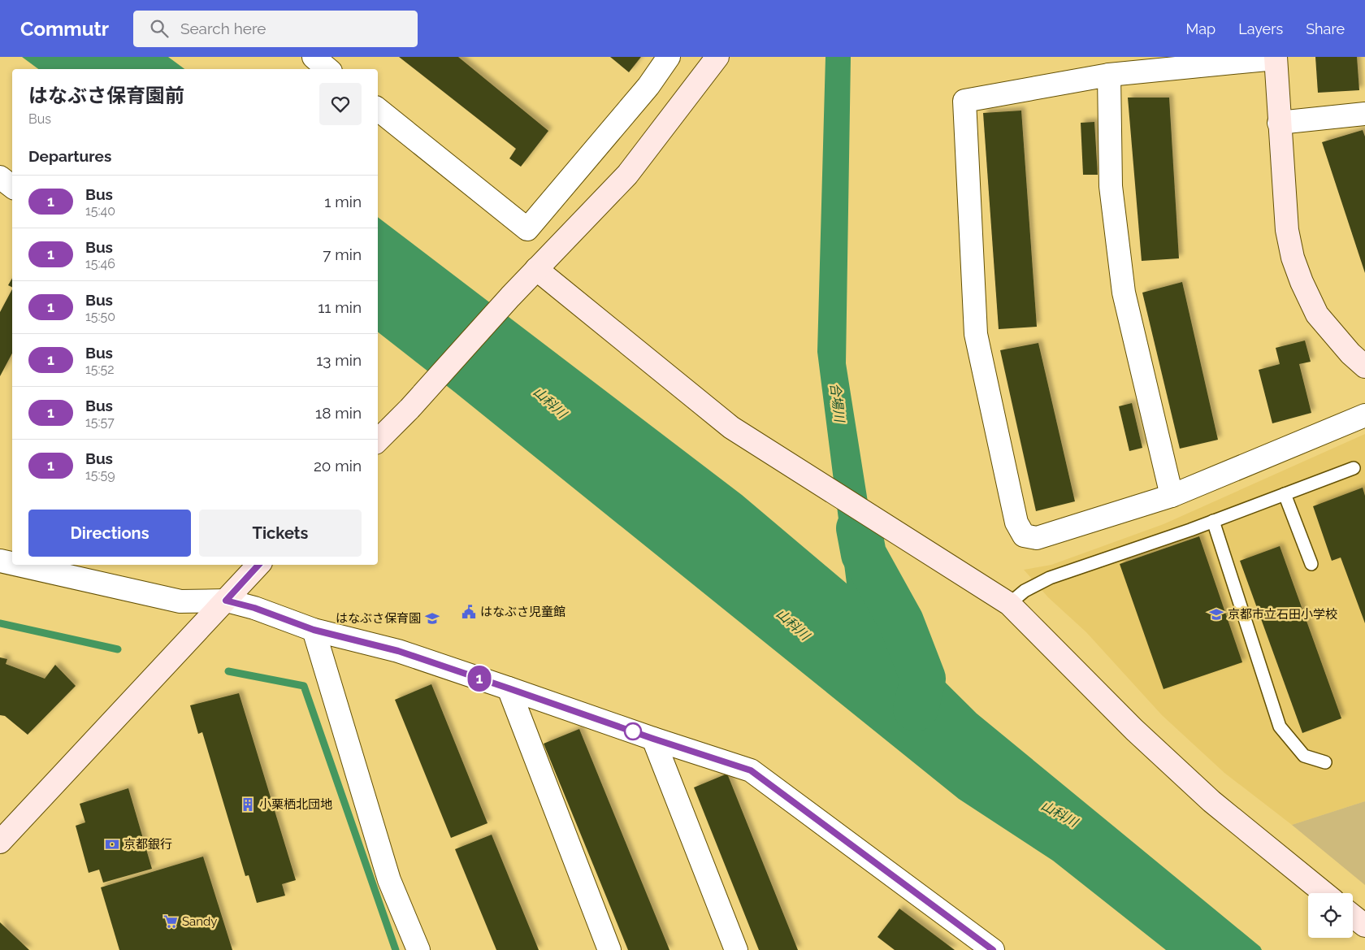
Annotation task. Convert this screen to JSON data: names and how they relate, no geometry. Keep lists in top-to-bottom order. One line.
{"water":["山科川","合場川"],"places":{"public building":["はなぶさ児童館"],"school or university":["京都市立石田小学校","はなぶさ保育園"],"building":["小栗栖北団地"],"bank":["京都銀行"],"supermarket":["Sandy"]},"lines":["bus line 1"],"page":{"header":"Commutr","search":"Search here","nav":["Map","Layers","Share"],"on_map":"1","heading":[["はなぶさ保育園前","Bus"],"Departures"],"list":[{"mark":"1","name":"Bus","note":"15:40","value":"1 min"},{"mark":"1","name":"Bus","note":"15:46","value":"7 min"},{"mark":"1","name":"Bus","note":"15:50","value":"11 min"},{"mark":"1","name":"Bus","note":"15:52","value":"13 min"},{"mark":"1","name":"Bus","note":"15:57","value":"18 min"},{"mark":"1","name":"Bus","note":"15:59","value":"20 min"}],"buttons":["Directions","Tickets"]}}
